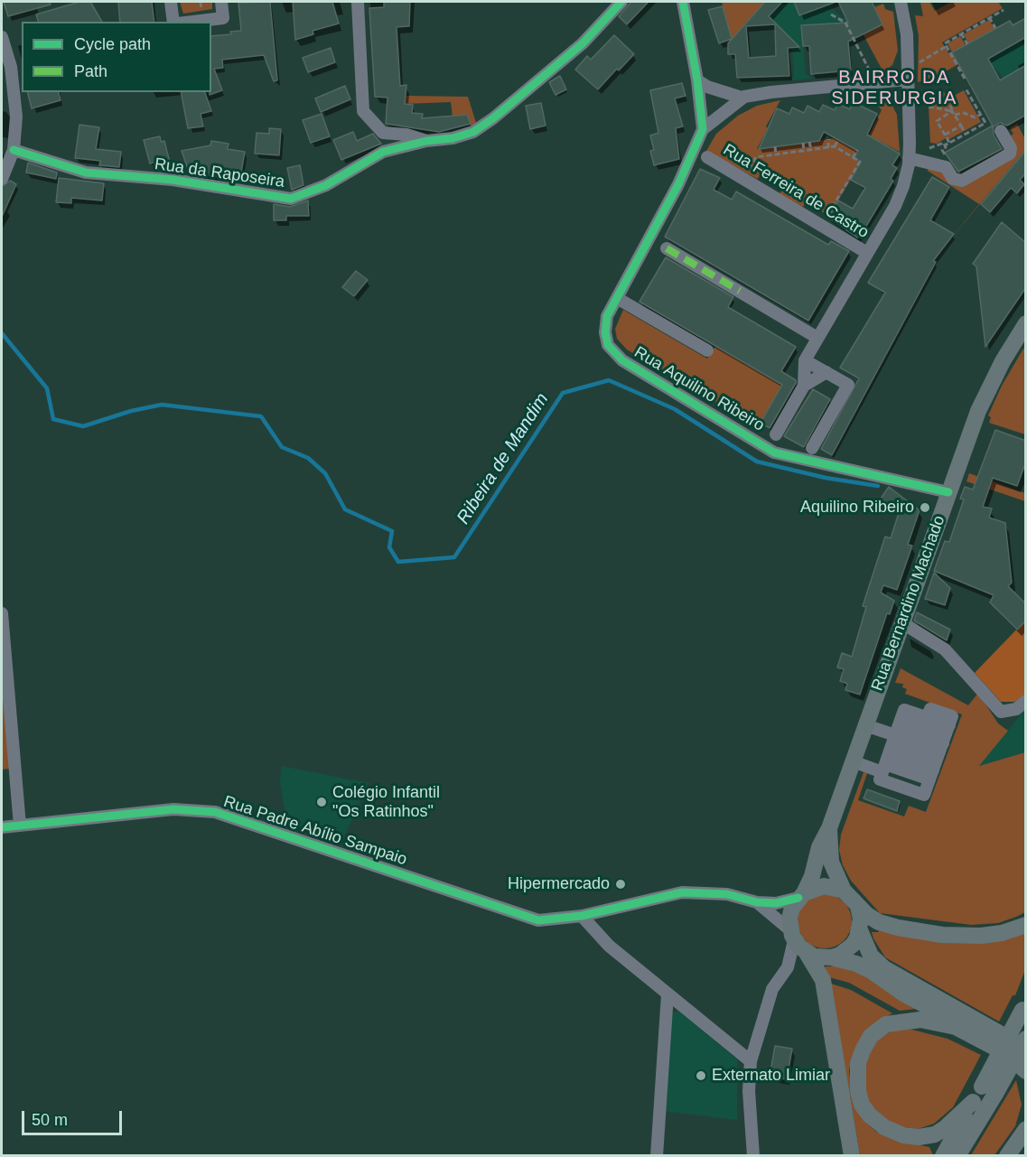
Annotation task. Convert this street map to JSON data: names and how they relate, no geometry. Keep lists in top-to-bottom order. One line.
{"streets":{"main road":["Rua Bernardino Machado"],"street":["Rua da Raposeira","Rua Ferreira de Castro","Rua Aquilino Ribeiro","Rua Padre Abílio Sampaio"]},"crossings":[["Rua Aquilino Ribeiro","Rua Bernardino Machado"]],"districts":["BAIRRO DA SIDERURGIA"],"water":["Ribeira de Mandim"],"places":["Aquilino Ribeiro","Colégio Infantil \"Os Ratinhos\"","Hipermercado","Externato Limiar"],"legend":["Cycle path","Path"],"scale_bar":"50 m"}
